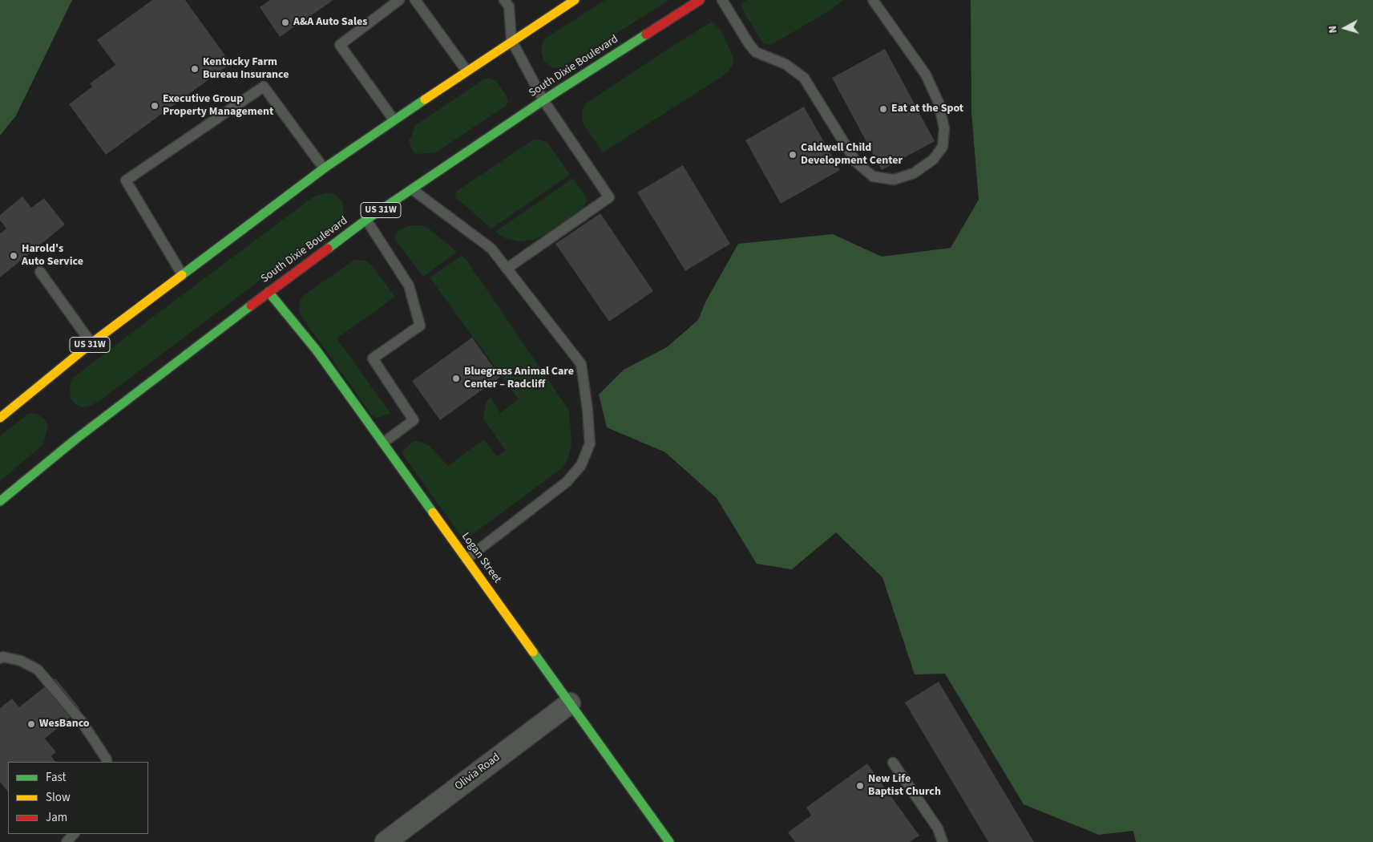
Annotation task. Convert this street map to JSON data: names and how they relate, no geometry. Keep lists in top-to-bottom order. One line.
{"streets":{"main road":["South Dixie Boulevard","US 31W","Logan Street"],"street":["Olivia Road"]},"crossings":[["South Dixie Boulevard","Logan Street"],["Logan Street","Olivia Road"]],"places":["A&A Auto Sales","Kentucky Farm Bureau Insurance","Executive Group Property Management","Eat at the Spot","Caldwell Child Development Center","Harold's Auto Service","Bluegrass Animal Care Center – Radcliff","WesBanco","New Life Baptist Church"],"legend":["Fast","Slow","Jam"],"north":"left"}
